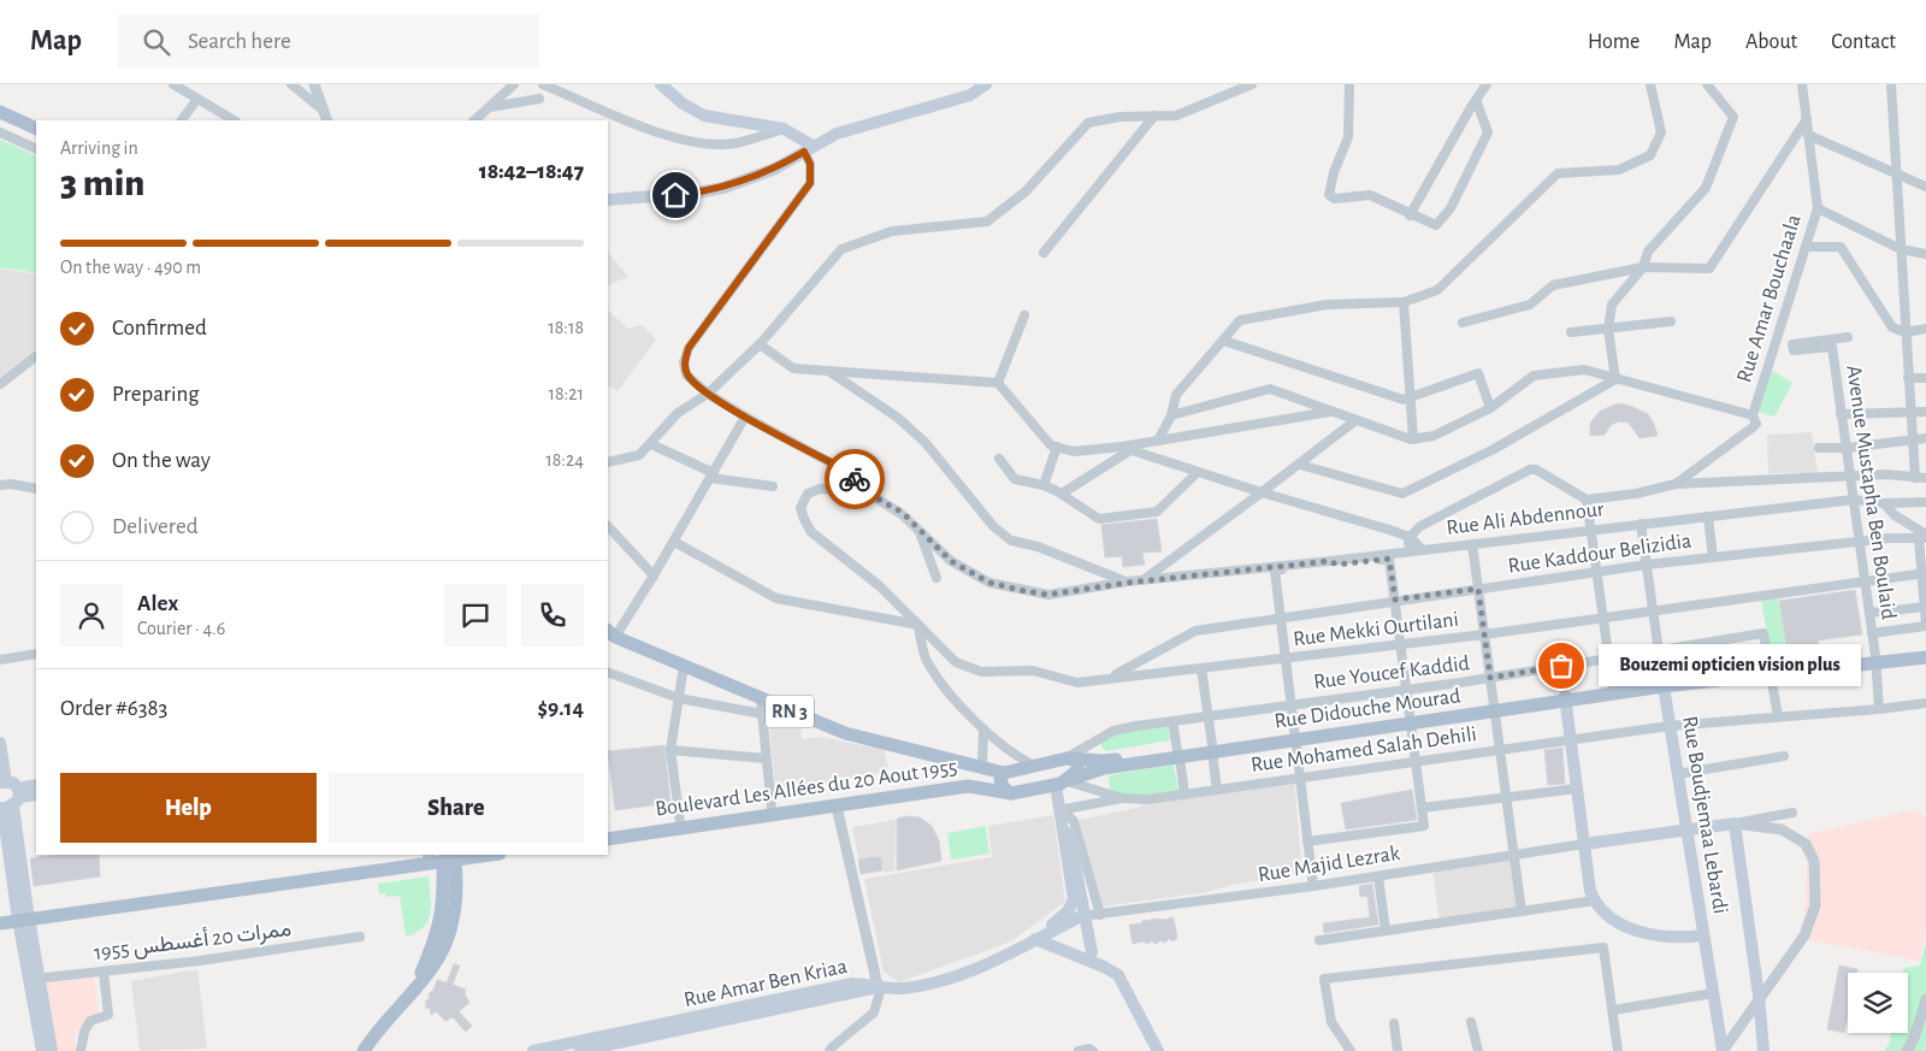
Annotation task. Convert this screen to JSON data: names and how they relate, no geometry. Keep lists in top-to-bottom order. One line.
{"streets":{"main road":["Rue Didouche Mourad","RN 3","Boulevard Les Allées du 20 Aout 1955","Rue Boudjemaa Lebardi","Rue Amar Ben Kriaa"],"street":["Rue Amar Bouchaala","Avenue Mustapha Ben Boulaid","Rue Ali Abdennour","Rue Kaddour Belizidia","Rue Mekki Ourtilani","Rue Youcef Kaddid","Rue Mohamed Salah Dehili","Rue Majid Lezrak","ممرات 20 أغسطس 1955"]},"crossings":[["Avenue Mustapha Ben Boulaid","Rue Ali Abdennour"],["Avenue Mustapha Ben Boulaid","Rue Kaddour Belizidia"],["Avenue Mustapha Ben Boulaid","Rue Mekki Ourtilani"],["Avenue Mustapha Ben Boulaid","Rue Didouche Mourad"],["Avenue Mustapha Ben Boulaid","Rue Mohamed Salah Dehili"],["Rue Ali Abdennour","Rue Mekki Ourtilani"],["Rue Ali Abdennour","Rue Boudjemaa Lebardi"],["Rue Kaddour Belizidia","Rue Mekki Ourtilani"],["Rue Kaddour Belizidia","Rue Boudjemaa Lebardi"],["Rue Mekki Ourtilani","Rue Boudjemaa Lebardi"],["Rue Youcef Kaddid","Rue Didouche Mourad"],["Rue Youcef Kaddid","Rue Boudjemaa Lebardi"],["Rue Didouche Mourad","RN 3"],["Rue Didouche Mourad","Rue Mohamed Salah Dehili"],["Rue Didouche Mourad","Boulevard Les Allées du 20 Aout 1955"],["Rue Didouche Mourad","Rue Boudjemaa Lebardi"],["RN 3","Boulevard Les Allées du 20 Aout 1955"],["Rue Mohamed Salah Dehili","Rue Boudjemaa Lebardi"]],"places":["Bouzemi opticien vision plus"],"page":{"header":"Map","search":"Search here","nav":["Home","Map","About","Contact"],"heading":["3 min","Arriving in","18:42–18:47"],"panel":["Alex","Courier · 4.6","Order #6383","$9.14"],"bar":"On the way · 490 m","list":[["Confirmed","18:18"],["Preparing","18:21"],["On the way","18:24"],"Delivered"],"bubble":"Bouzemi opticien vision plus","buttons":["Help","Share"]}}
